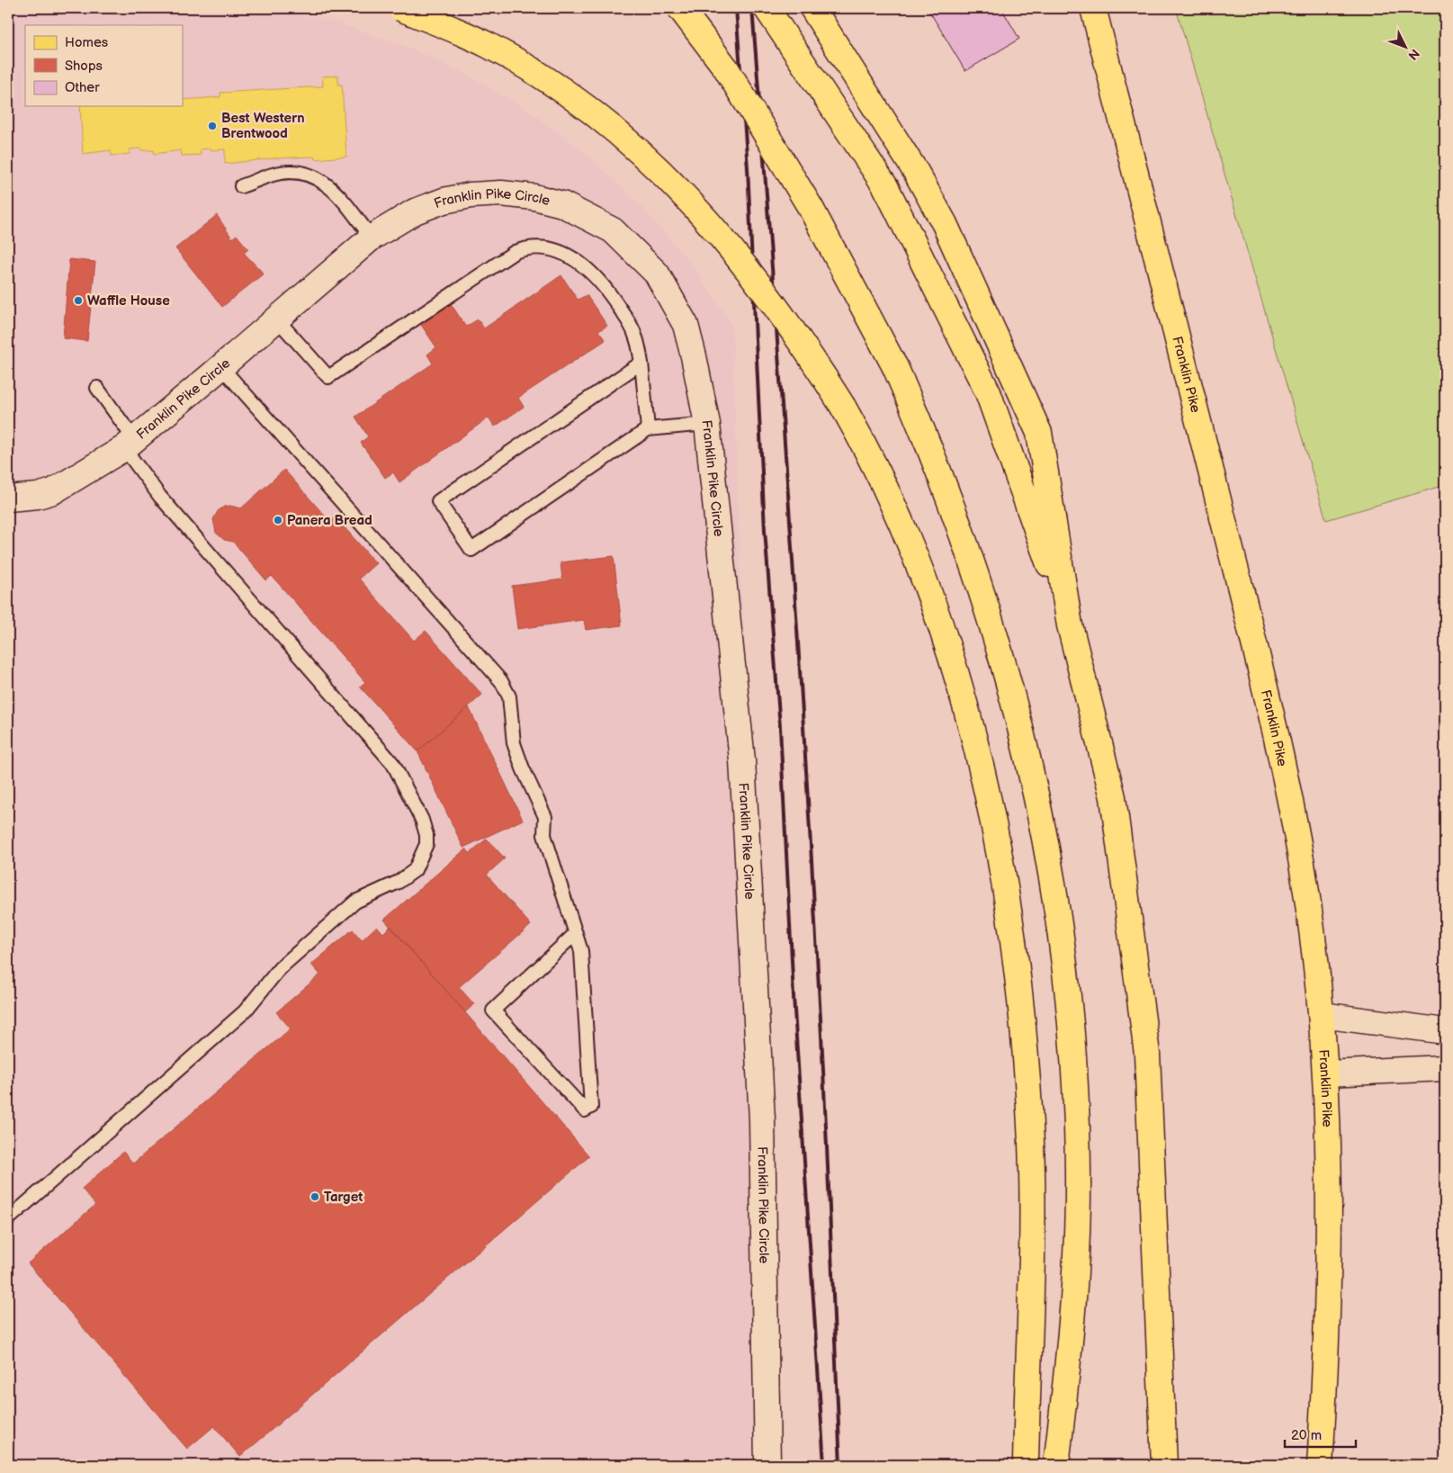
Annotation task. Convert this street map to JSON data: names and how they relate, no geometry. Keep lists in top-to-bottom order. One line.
{"streets":{"main road":["Franklin Pike"],"street":["Franklin Pike Circle"]},"places":["Best Western Brentwood","Waffle House","Panera Bread","Target"],"legend":["Homes","Shops","Other"],"scale_bar":"20 m","north":"bottom right"}
